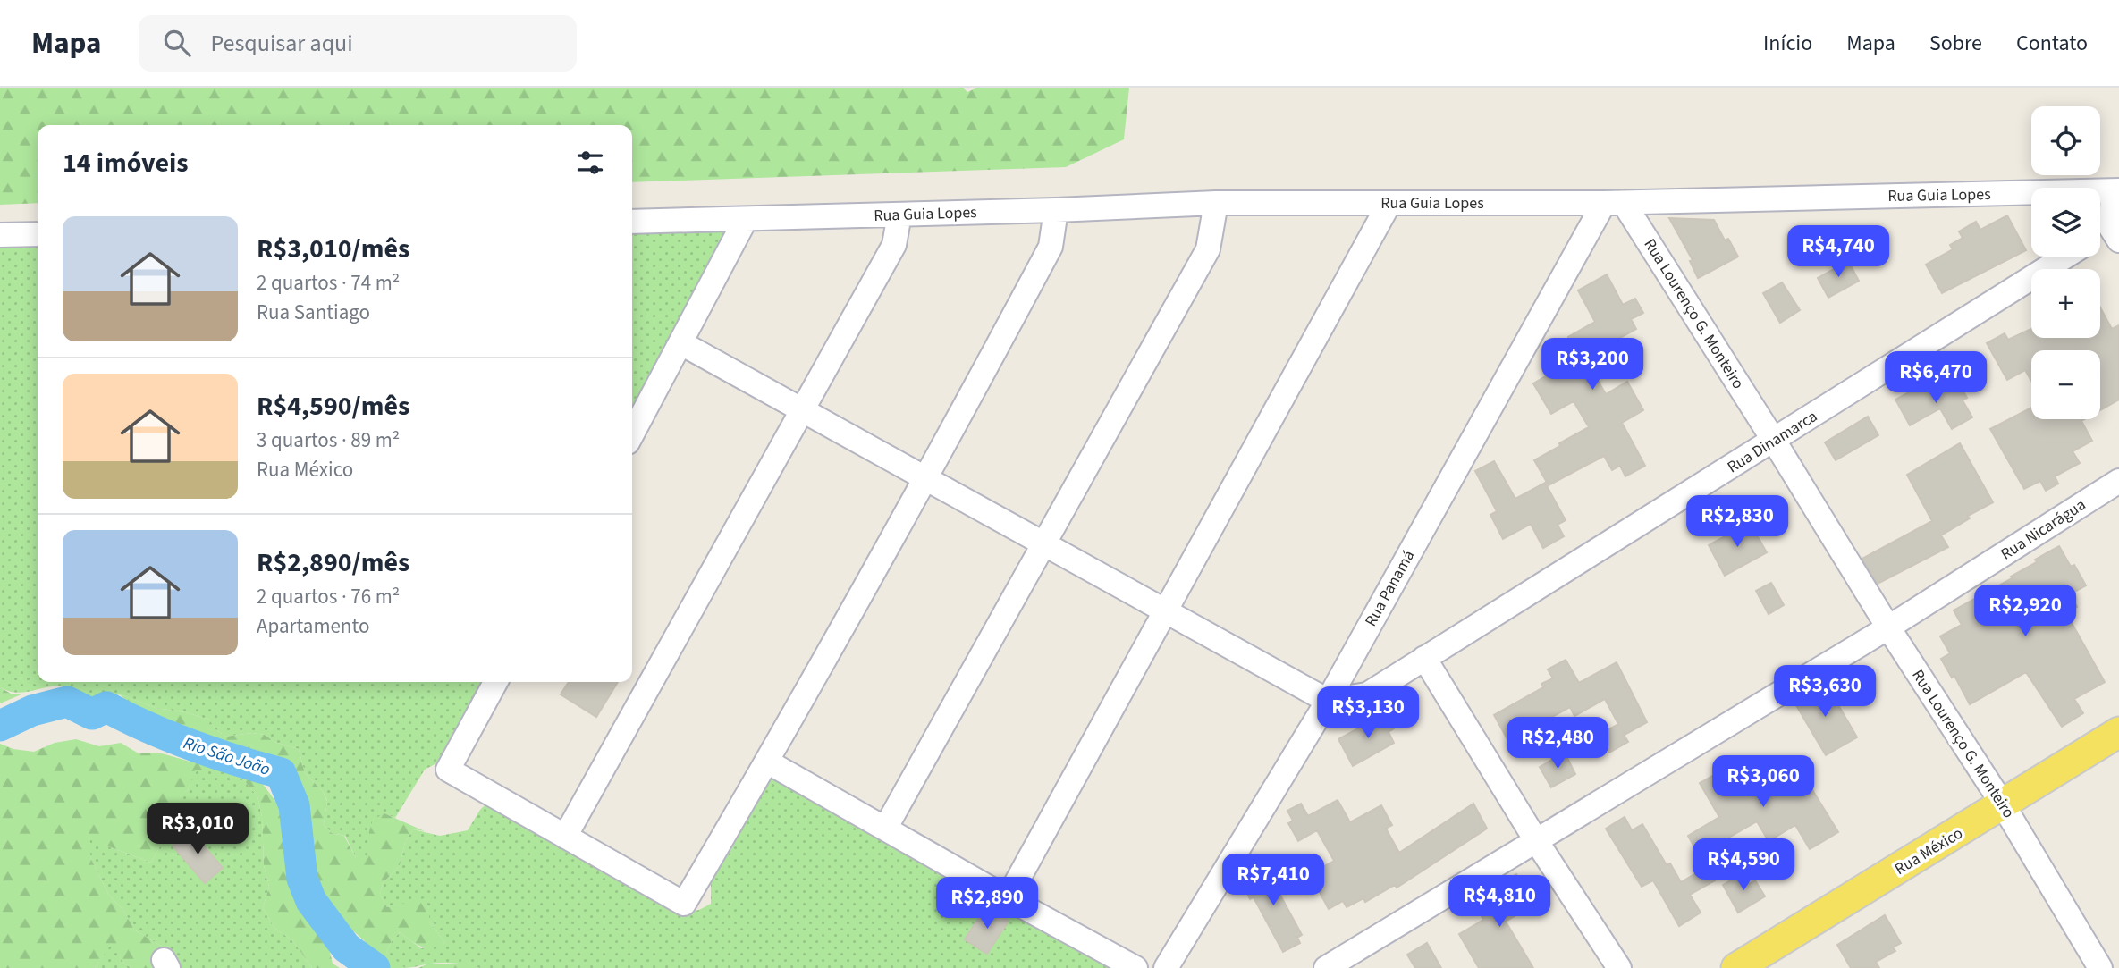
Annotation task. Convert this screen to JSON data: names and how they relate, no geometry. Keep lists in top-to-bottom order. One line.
{"streets":{"main road":["Rua México"],"street":["Rua Guia Lopes","Rua Lourenço G. Monteiro","Rua Dinamarca","Rua Nicarágua","Rua Panamá"]},"crossings":[["Rua Guia Lopes","Rua Lourenço G. Monteiro"],["Rua Guia Lopes","Rua Panamá"],["Rua Lourenço G. Monteiro","Rua Dinamarca"],["Rua Lourenço G. Monteiro","Rua Nicarágua"],["Rua Lourenço G. Monteiro","Rua Panamá"],["Rua Lourenço G. Monteiro","Rua México"],["Rua Dinamarca","Rua Panamá"]],"water":["Rio São João"],"page":{"header":"Mapa","search":"Pesquisar aqui","nav":["Início","Mapa","Sobre","Contato"],"map_buttons":["+","−"],"heading":"14 imóveis","list":[{"name":"R$3,010/mês","note":"2 quartos · 74 m² · Rua Santiago"},{"name":"R$4,590/mês","note":"3 quartos · 89 m² · Rua México"},{"name":"R$2,890/mês","note":"2 quartos · 76 m² · Apartamento"}],"price":["R$4,740","R$3,200","R$6,470","R$2,830","R$2,920","R$3,630","R$3,130","R$2,480","R$3,060","R$3,010","R$4,590","R$7,410","R$4,810","R$2,890"]}}
